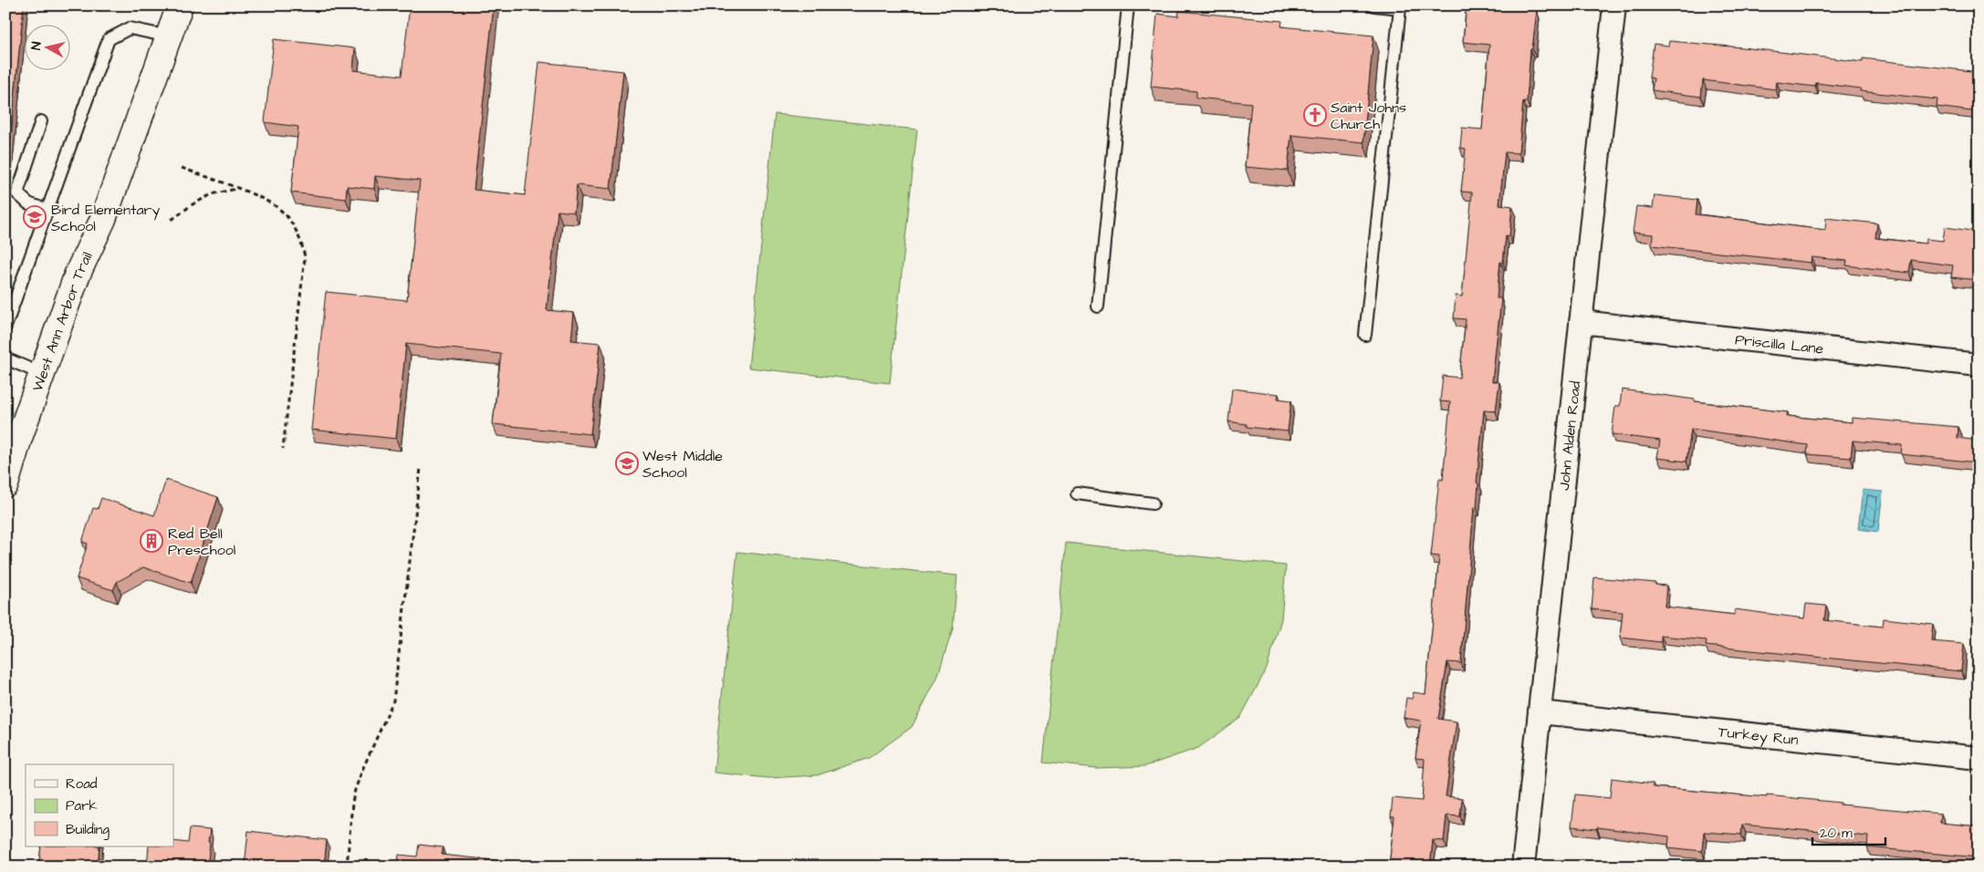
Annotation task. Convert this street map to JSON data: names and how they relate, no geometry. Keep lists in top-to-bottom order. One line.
{"streets":{"street":["West Ann Arbor Trail","Priscilla Lane","John Alden Road","Turkey Run"]},"crossings":[["Priscilla Lane","John Alden Road"],["John Alden Road","Turkey Run"]],"places":{"church":["Saint Johns Church"],"school or university":["Bird Elementary School","West Middle School"],"building":["Red Bell Preschool"]},"legend":["Road","Park","Building"],"scale_bar":"20 m","north":"left"}
